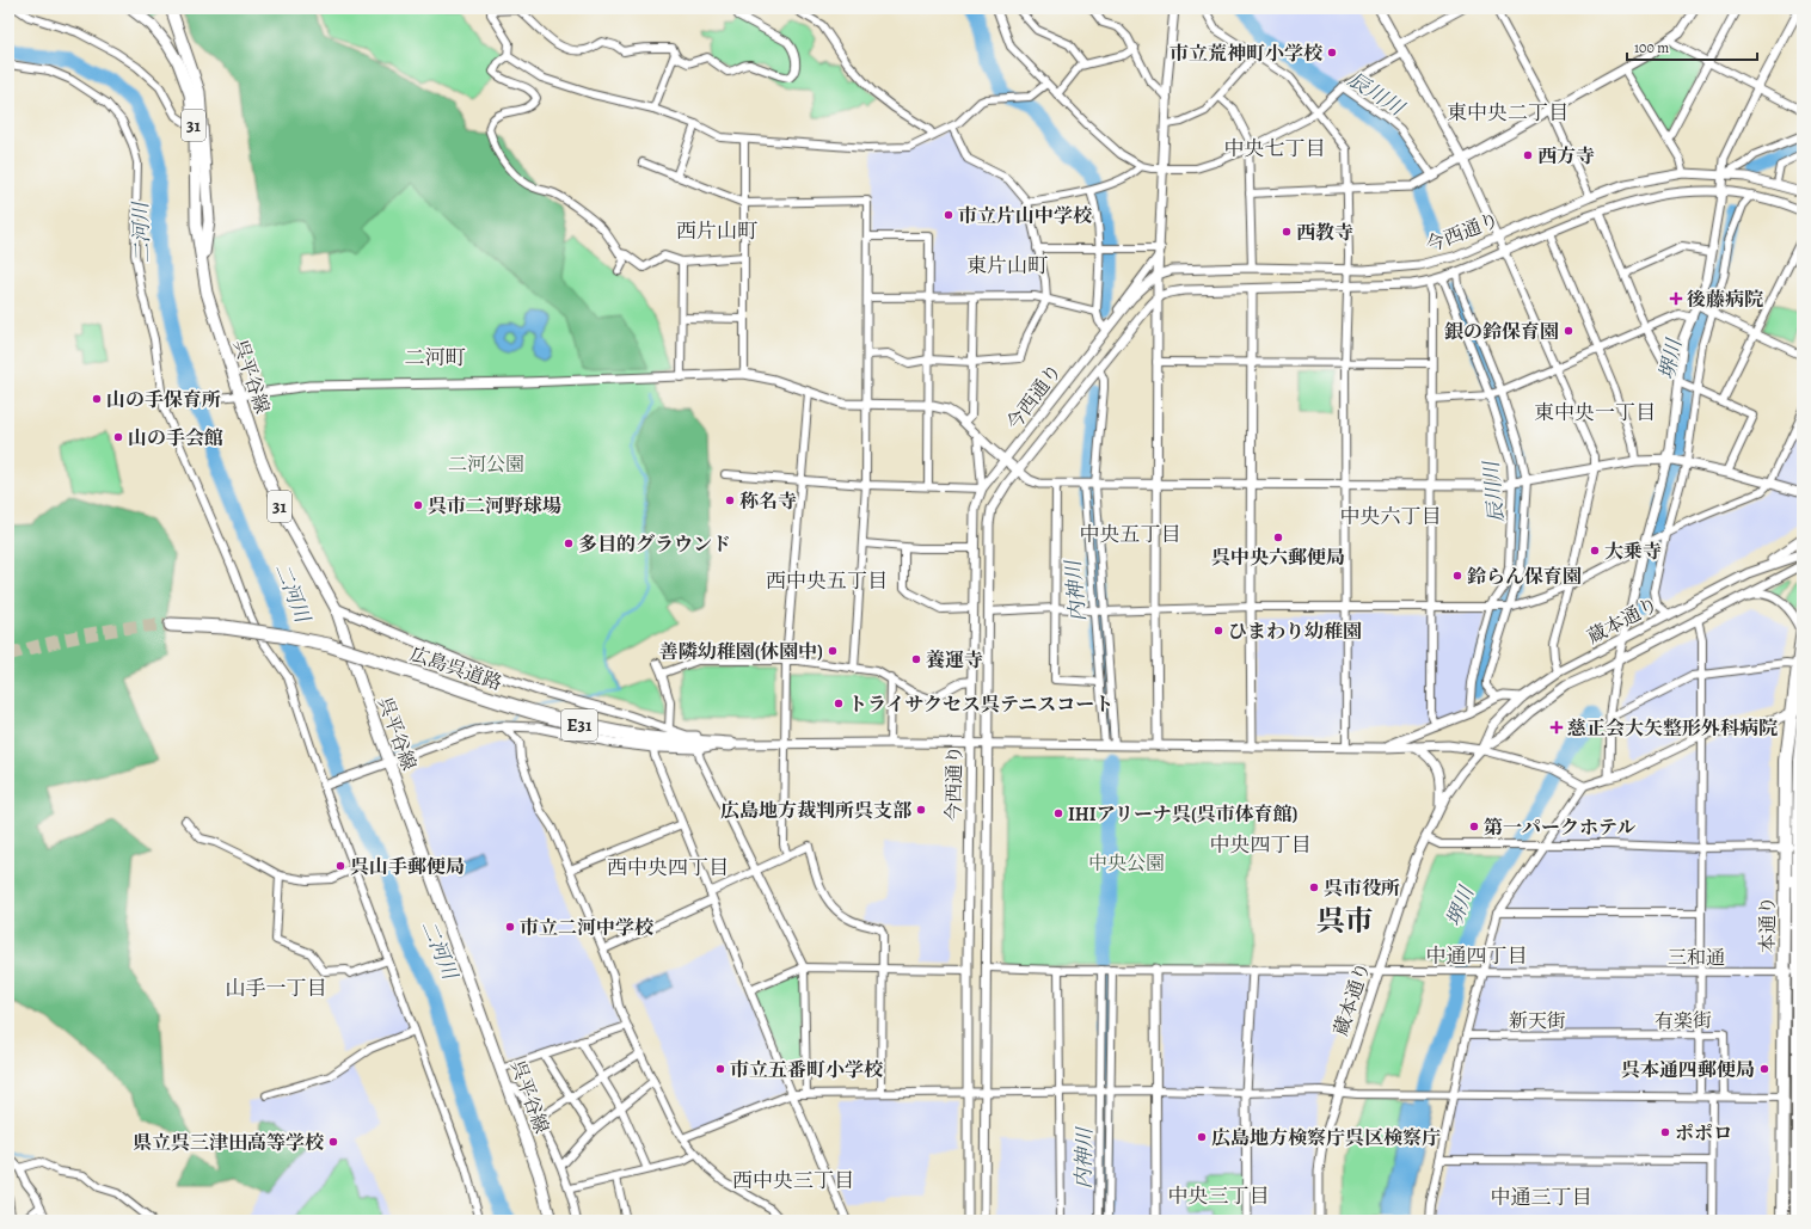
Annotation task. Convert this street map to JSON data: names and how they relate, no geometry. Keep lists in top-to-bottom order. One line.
{"streets":{"highway":["広島呉道路","E31","本通り"],"main road":["31","呉平谷線"],"street":["今西通り","蔵本通り","三和通","新天街","有楽街"]},"crossings":[["今西通り","三和通"],["蔵本通り","三和通"],["本通り","三和通"],["新天街","有楽街"]],"districts":["東中央二丁目","中央七丁目","西片山町","東片山町","二河町","東中央一丁目","中央六丁目","中央五丁目","西中央五丁目","中央四丁目","西中央四丁目","呉市","中通四丁目","山手一丁目","西中央三丁目","中央三丁目","中通三丁目"],"water":["辰川川","二河川","堺川","内神川"],"parks":["二河公園","中央公園"],"places":{"other":["市立荒神町小学校","西方寺","市立片山中学校","西教寺","銀の鈴保育園","山の手保育所","山の手会館","称名寺","呉市二河野球場","呉中央六郵便局","多目的グラウンド","大乗寺","鈴らん保育園","ひまわり幼稚園","善隣幼稚園(休園中)","養運寺","トライサクセス呉テニスコート","広島地方裁判所呉支部","IHIアリーナ呉(呉市体育館)","第一パークホテル","呉山手郵便局","呉市役所","市立二河中学校","市立五番町小学校","呉本通四郵便局","ポポロ","広島地方検察庁呉区検察庁","県立呉三津田高等学校"],"health":["後藤病院","慈正会大矢整形外科病院"]},"scale_bar":"100 m"}
